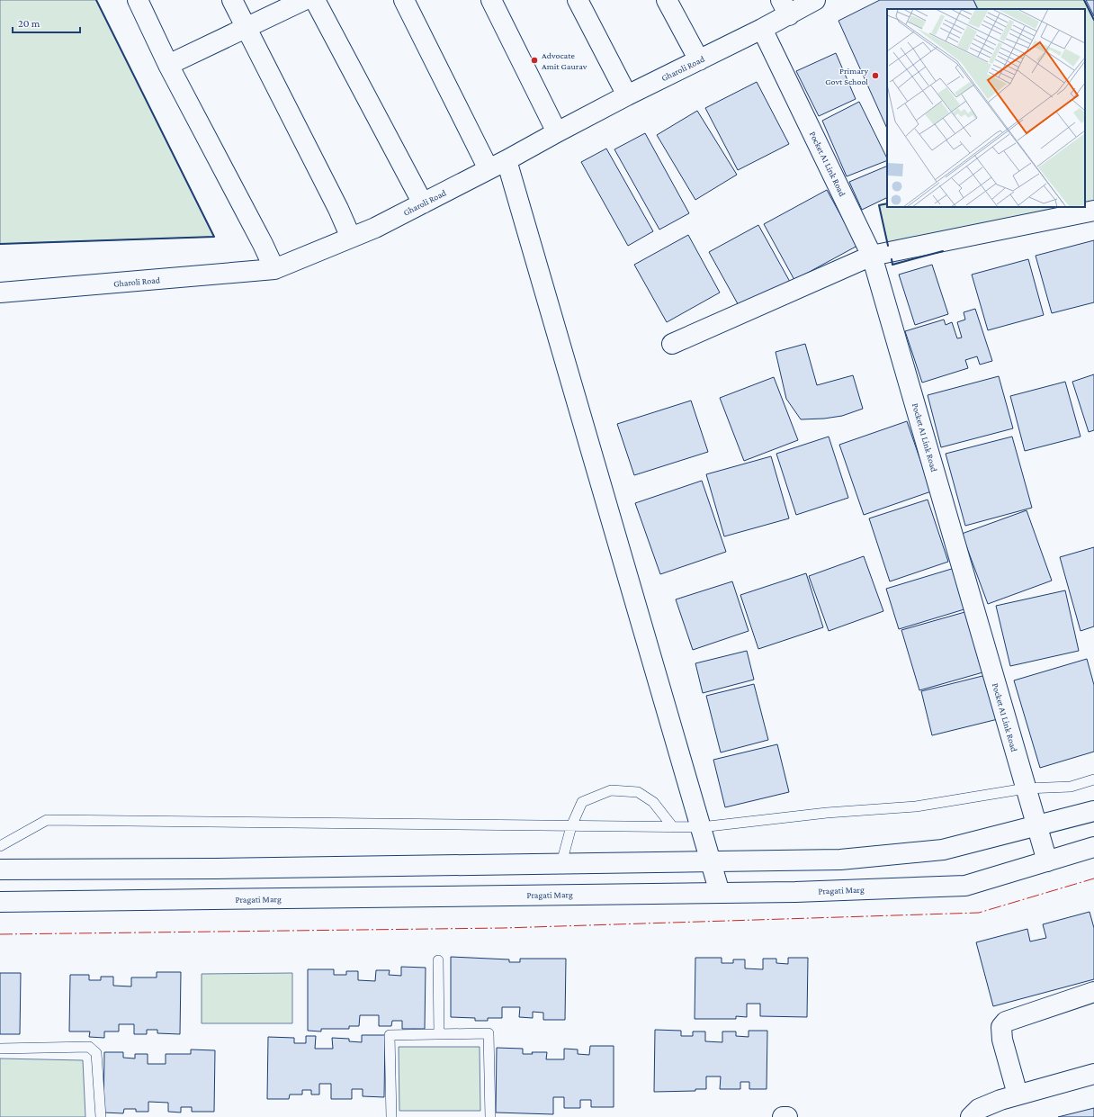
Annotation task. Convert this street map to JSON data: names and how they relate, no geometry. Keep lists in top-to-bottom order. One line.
{"streets":{"street":["Gharoli Road","Pocket A1 Link Road","Pragati Marg"]},"crossings":[["Gharoli Road","Pocket A1 Link Road"],["Pocket A1 Link Road","Pragati Marg"]],"places":["Advocate Amit Gaurav","Primary Govt School"],"scale_bar":"20 m"}
